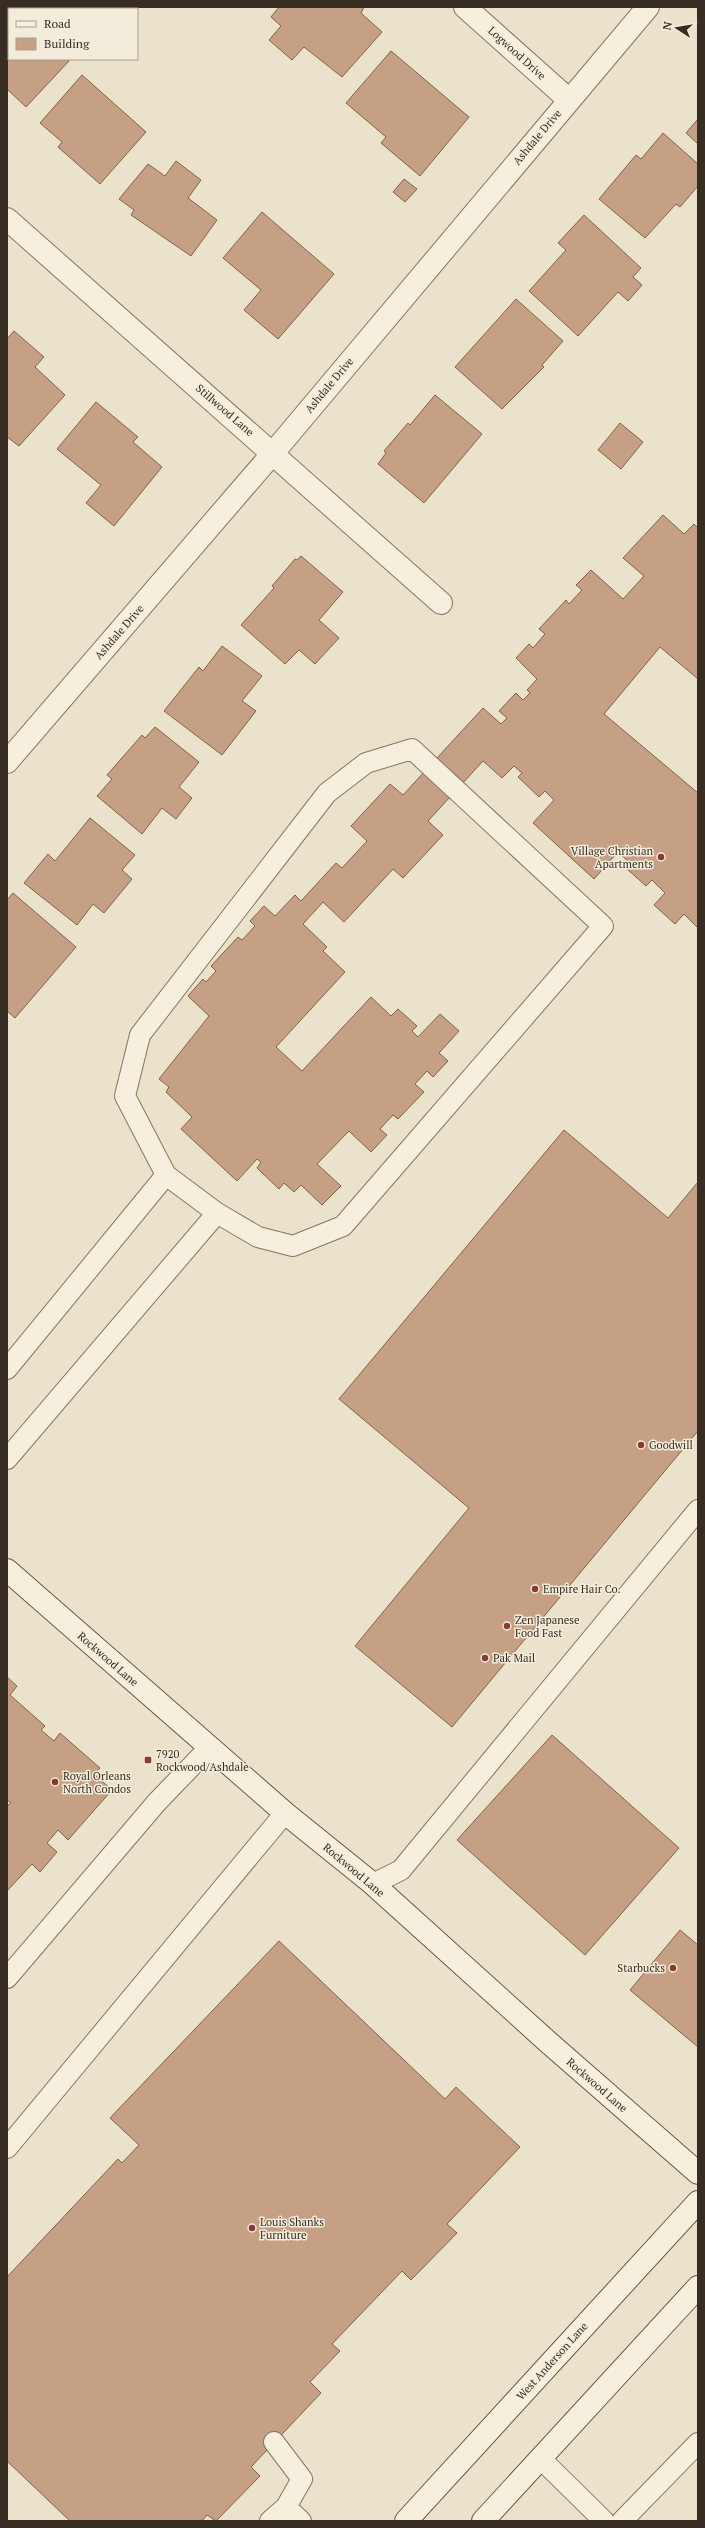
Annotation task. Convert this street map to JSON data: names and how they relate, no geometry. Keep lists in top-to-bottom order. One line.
{"streets":{"street":["Logwood Drive","Ashdale Drive","Stillwood Lane","Rockwood Lane","West Anderson Lane"]},"crossings":[["Logwood Drive","Ashdale Drive"],["Ashdale Drive","Stillwood Lane"]],"places":{"other":["Village Christian Apartments","Goodwill","Empire Hair Co.","Zen Japanese Food Fast","Pak Mail","Royal Orleans North Condos","Starbucks","Louis Shanks Furniture"],"transit":["7920 Rockwood/Ashdale"]},"legend":["Road","Building"],"north":"left"}
